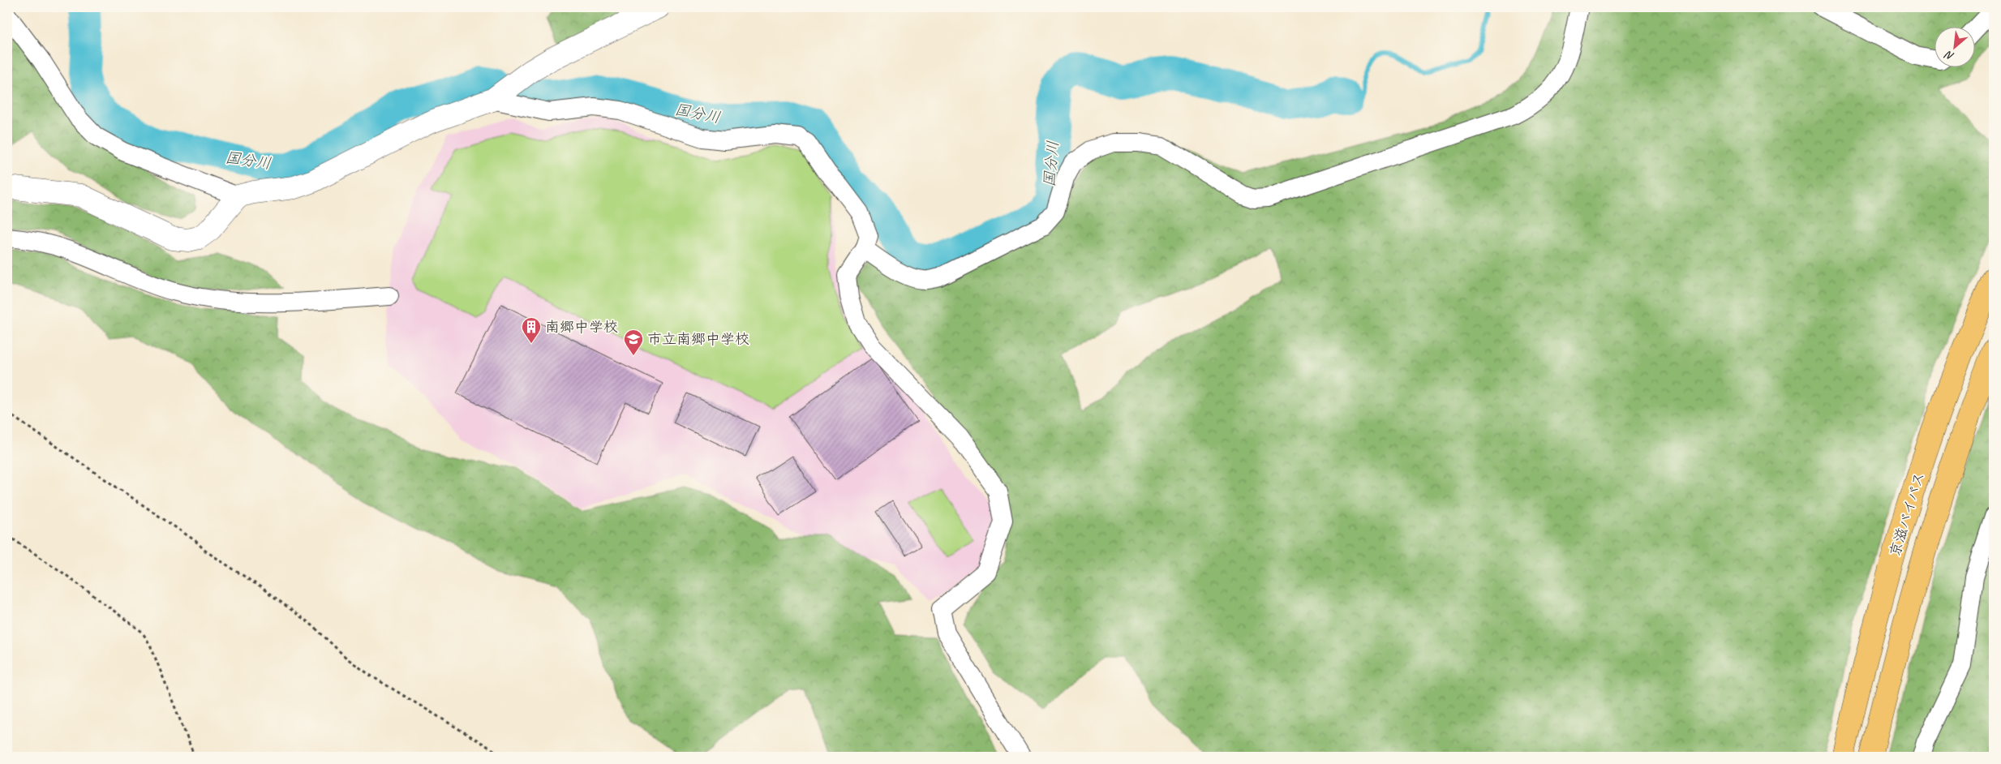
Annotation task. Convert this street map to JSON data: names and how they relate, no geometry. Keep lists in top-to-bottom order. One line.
{"streets":{"highway":["京滋バイパス"]},"water":["国分川"],"places":{"building":["南郷中学校"],"school or university":["市立南郷中学校"]},"north":"bottom left"}
